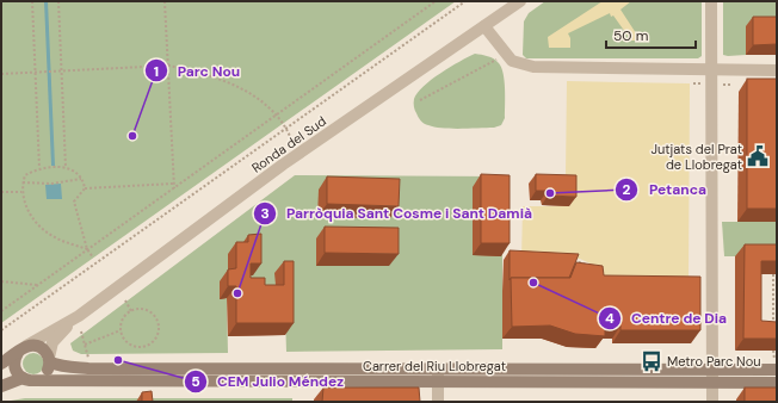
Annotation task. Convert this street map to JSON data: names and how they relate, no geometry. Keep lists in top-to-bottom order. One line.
{"streets":{"street":["Ronda del Sud","Carrer del Riu Llobregat"]},"crossings":[["Ronda del Sud","Carrer del Riu Llobregat"]],"places":{"other":["Parc Nou","Petanca","Centre de Dia","Parròquia Sant Cosme i Sant Damià","CEM Julio Méndez"],"public building":["Jutjats del Prat de Llobregat"],"bus stop":["Metro Parc Nou"]},"scale_bar":"50 m"}
